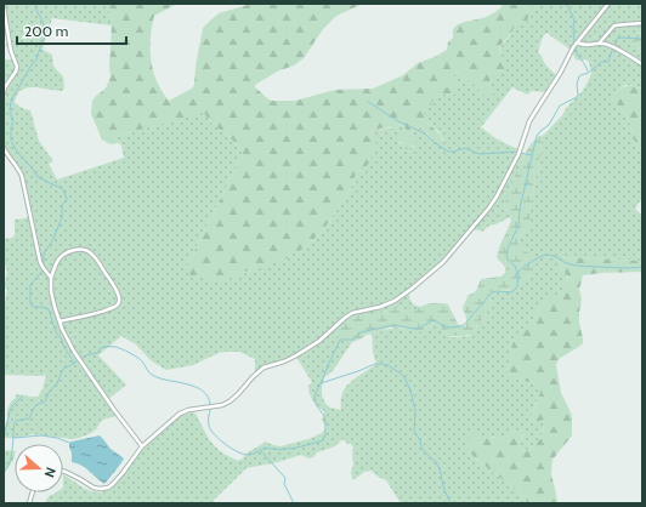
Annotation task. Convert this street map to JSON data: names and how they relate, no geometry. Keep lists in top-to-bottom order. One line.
{"scale_bar":"200 m","north":"right"}
